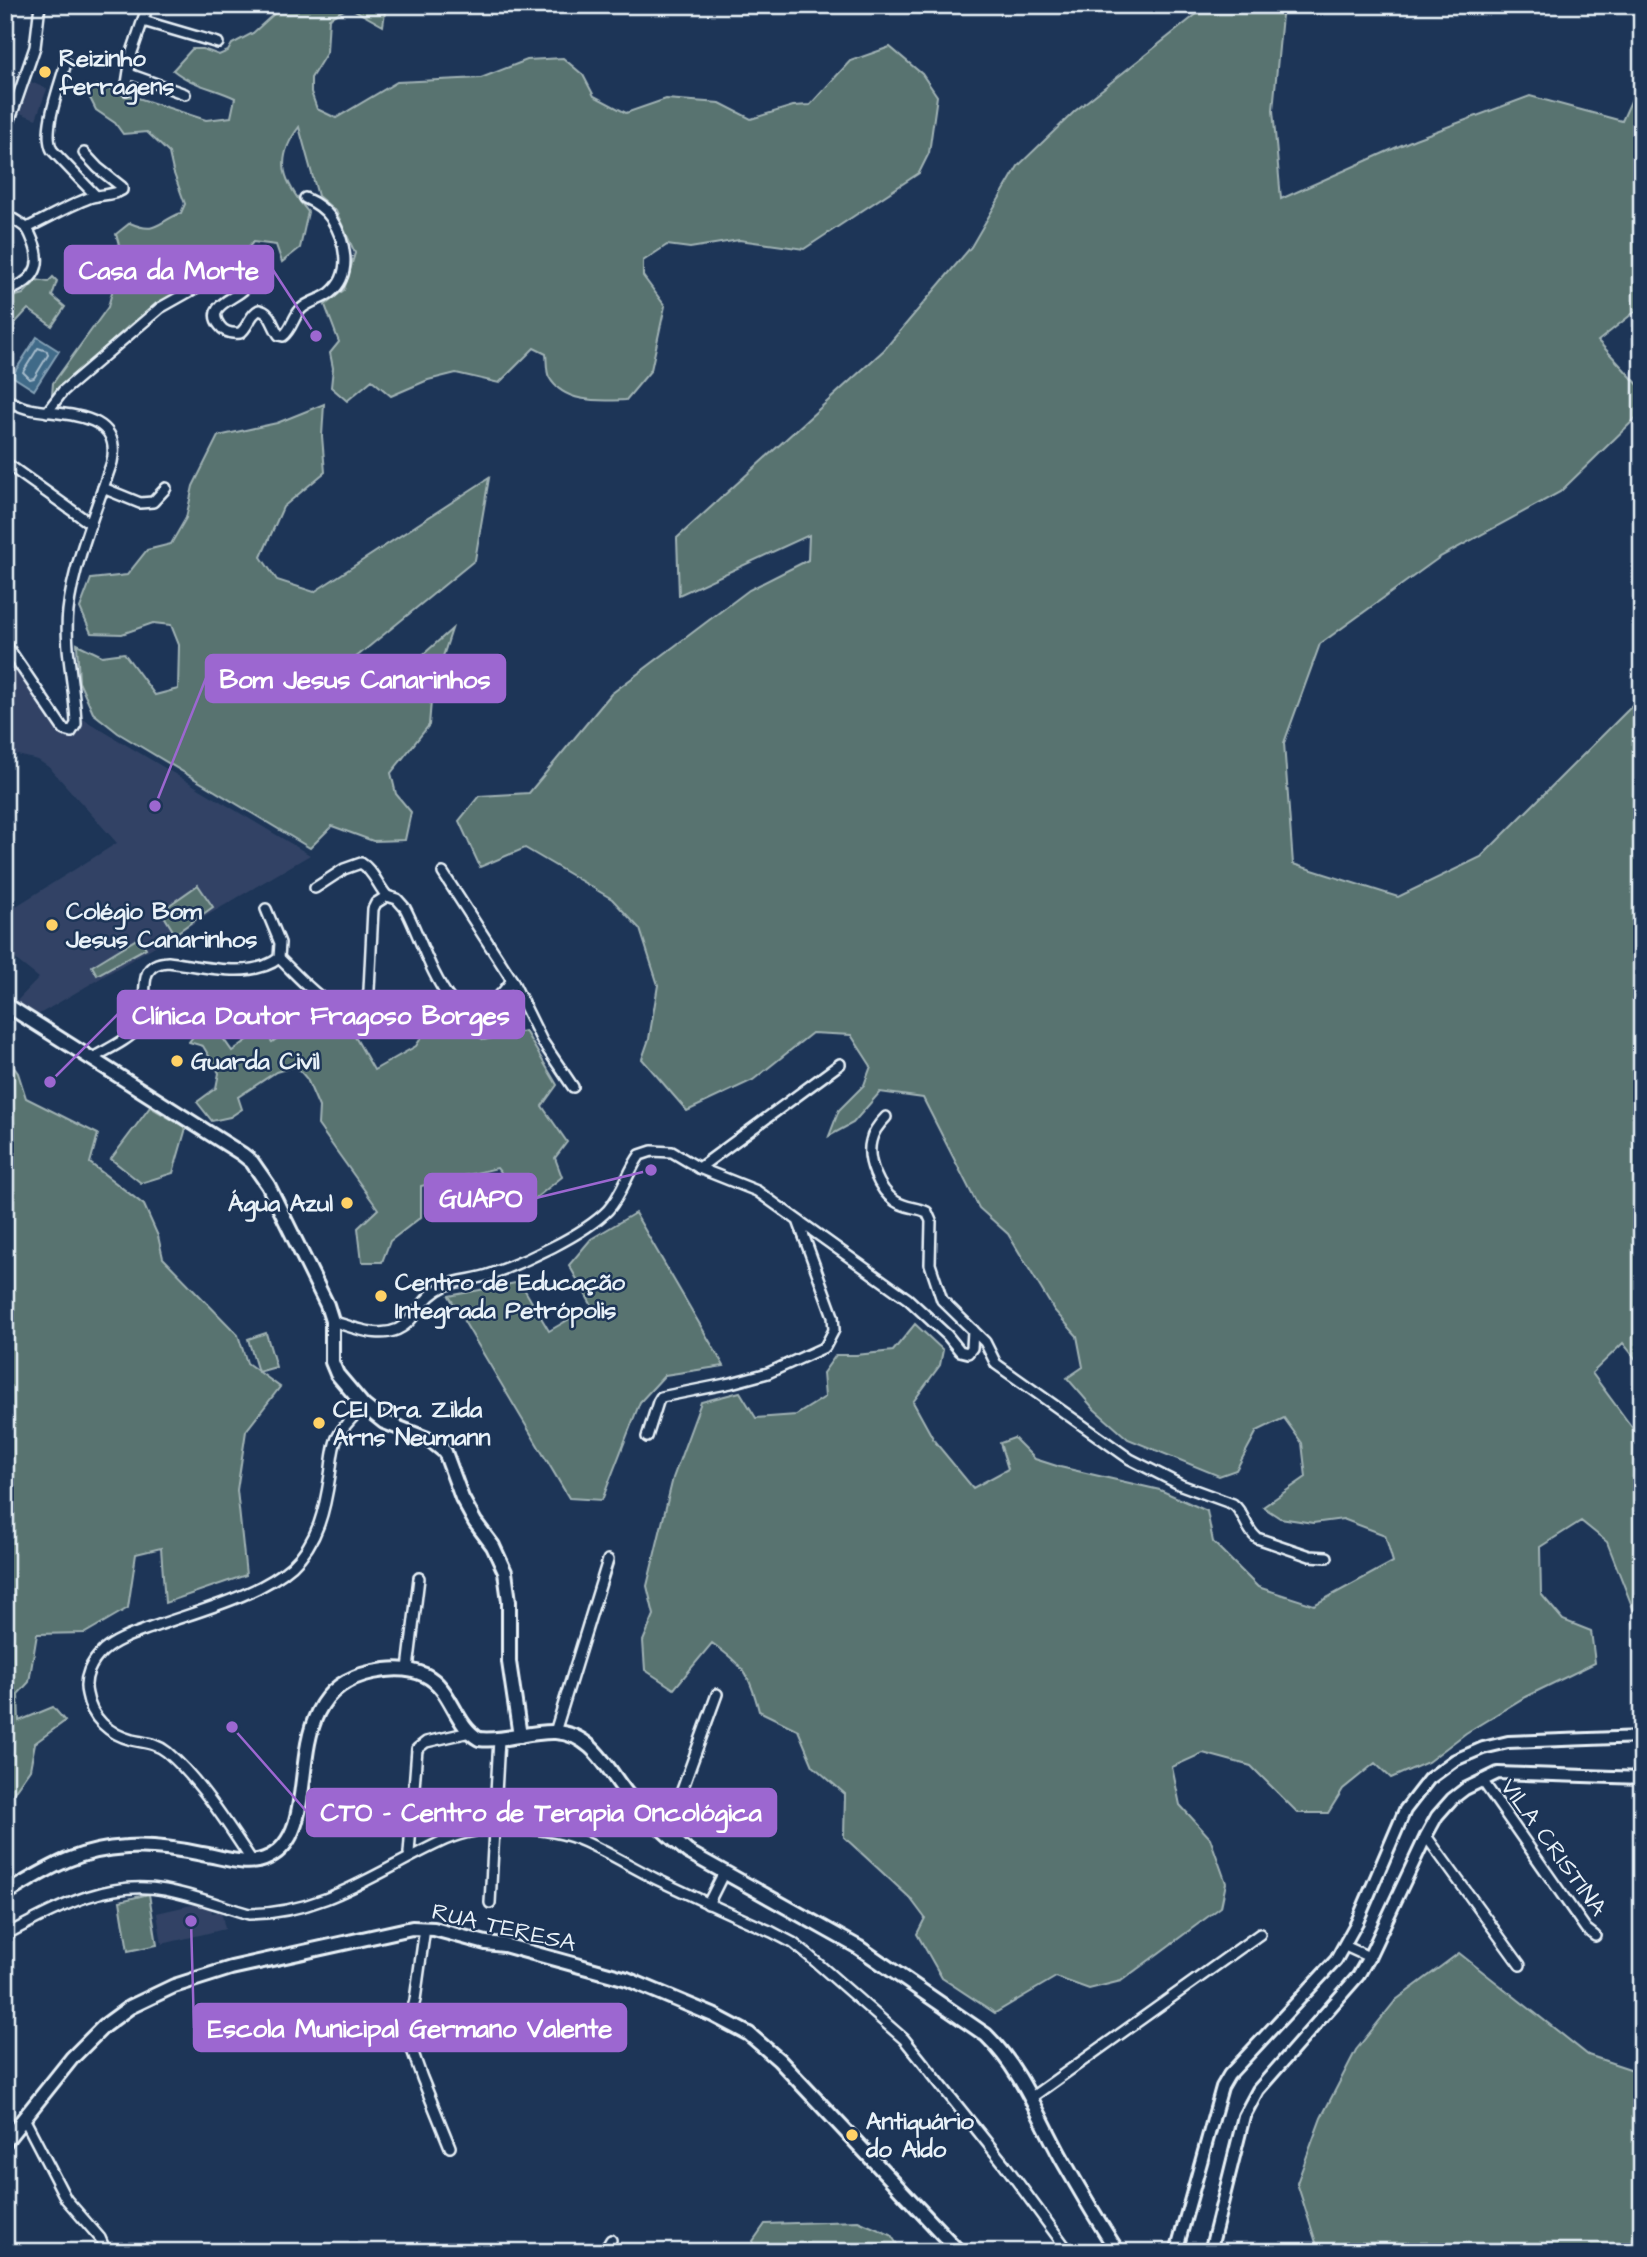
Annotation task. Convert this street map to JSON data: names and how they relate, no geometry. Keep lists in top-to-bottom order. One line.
{"streets":{"main road":["RUA TERESA"],"street":["VILA CRISTINA"]},"places":["Reizinho ferragens","Casa da Morte","Bom Jesus Canarinhos","Colégio Bom Jesus Canarinhos","Guarda Civil","Clínica Doutor Fragoso Borges","GUAPO","Água Azul","Centro de Educação Integrada Petrópolis","CEI Dra. Zilda Arns Neumann","CTO - Centro de Terapia Oncológica","Escola Municipal Germano Valente","Antiquário do Aldo"]}
